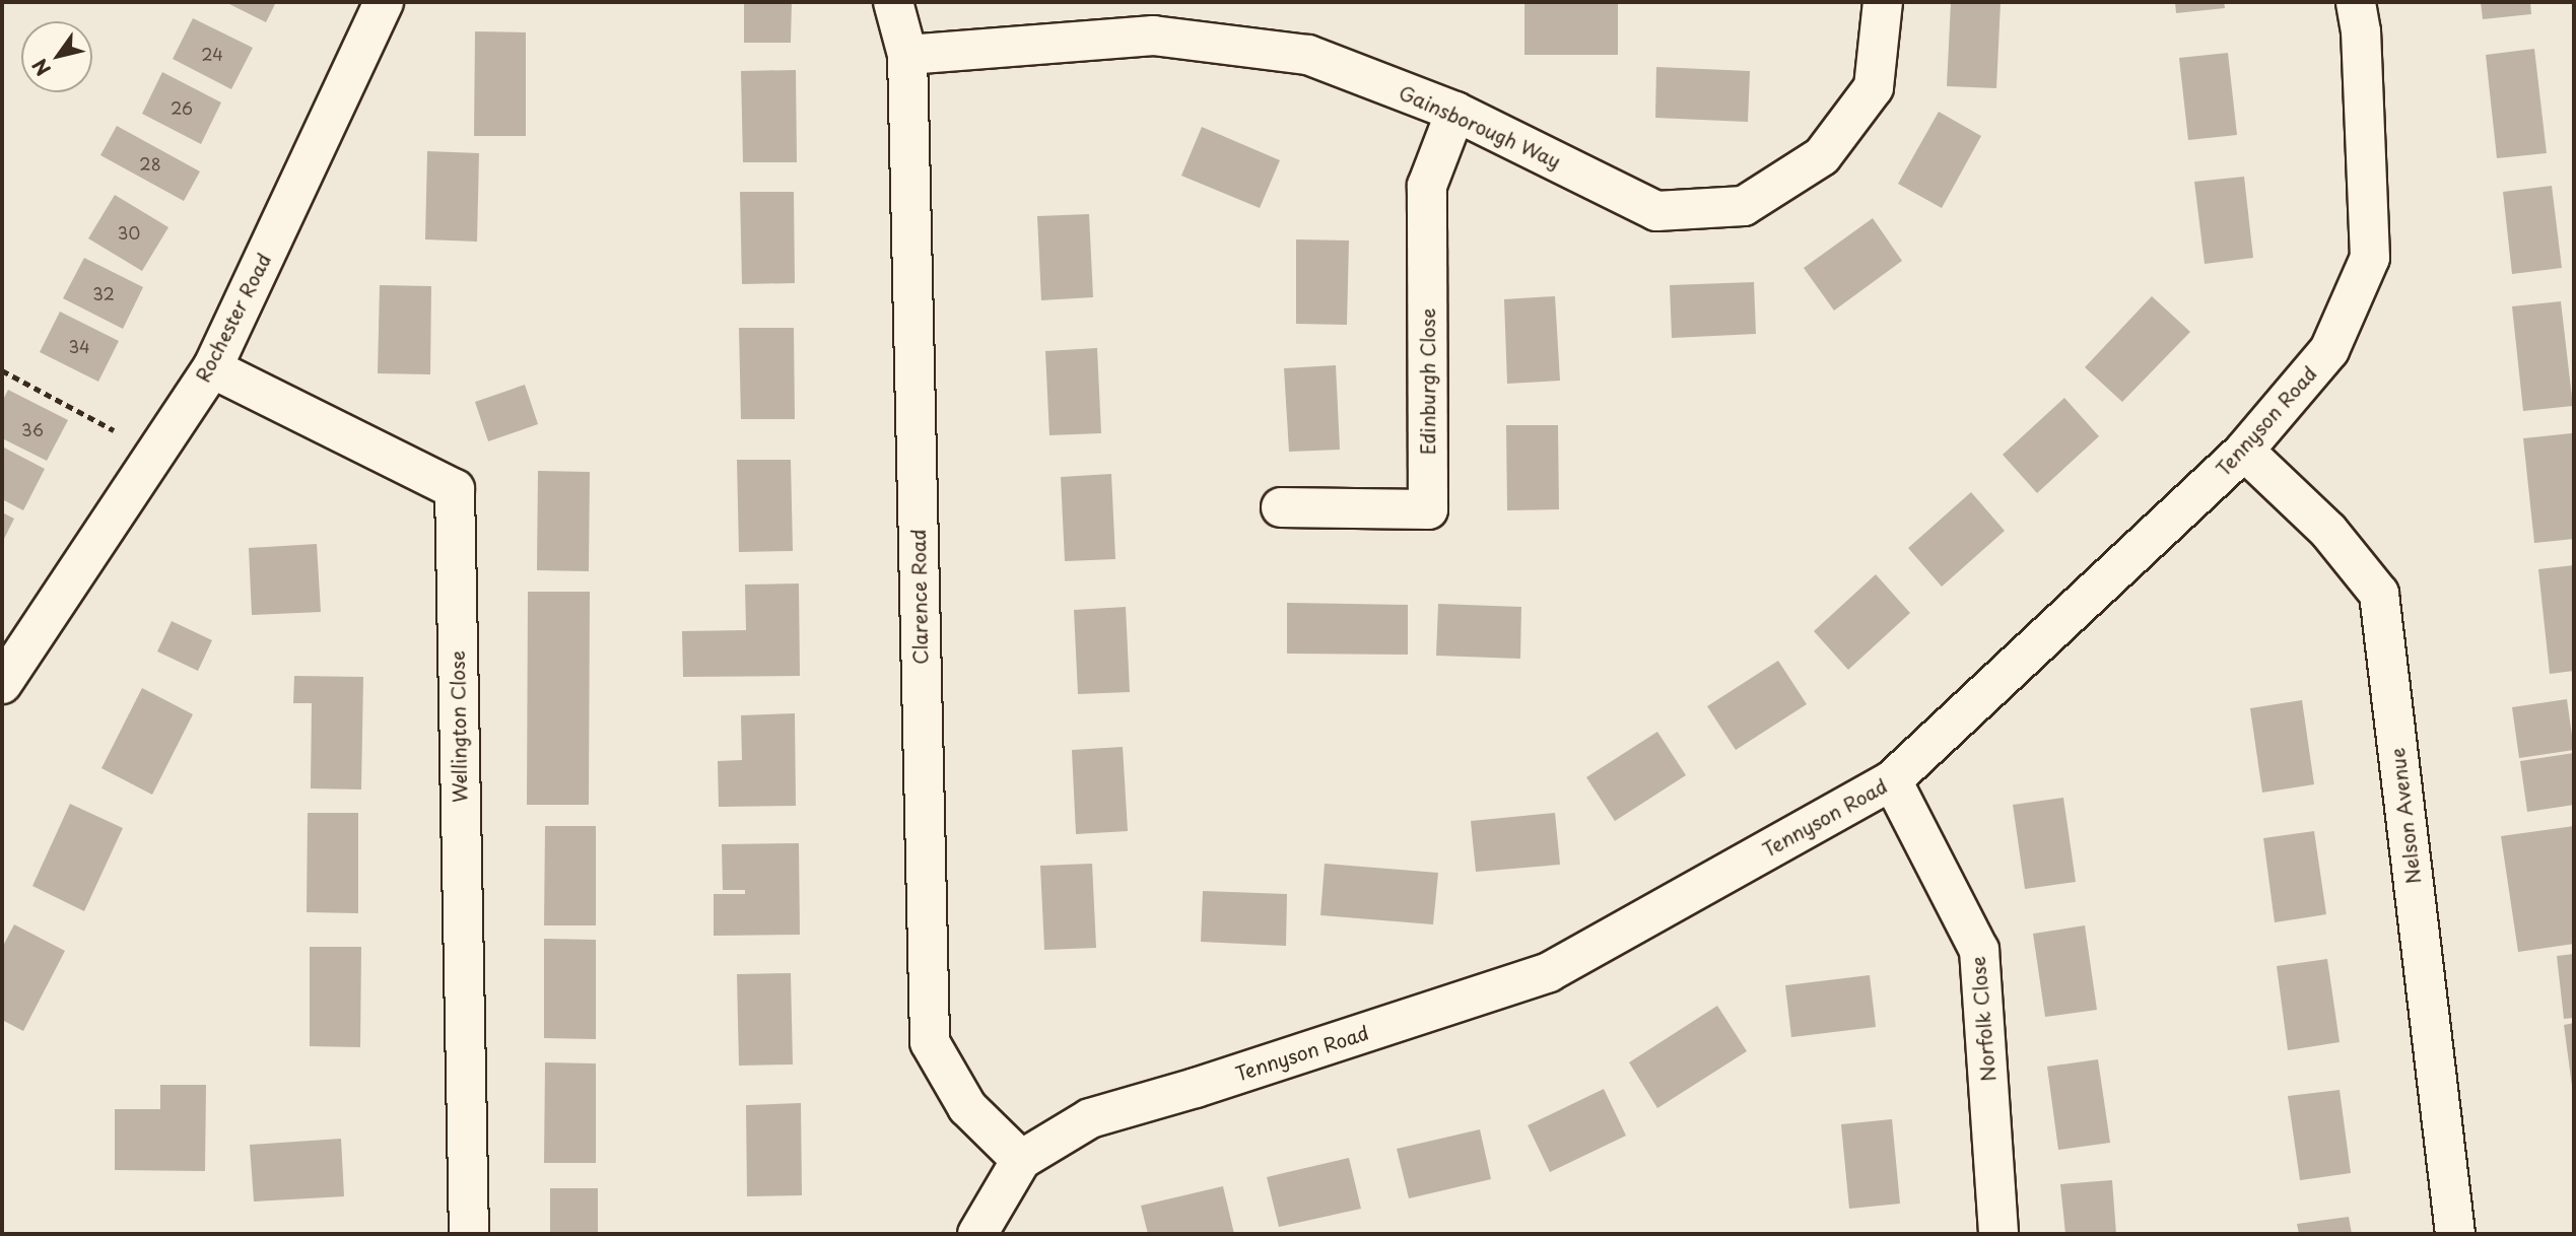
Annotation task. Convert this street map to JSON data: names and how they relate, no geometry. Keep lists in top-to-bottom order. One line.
{"streets":{"street":["Gainsborough Way","Rochester Road","Edinburgh Close","Tennyson Road","Clarence Road","Wellington Close","Nelson Avenue","Norfolk Close"]},"crossings":[["Gainsborough Way","Edinburgh Close"],["Gainsborough Way","Clarence Road"],["Rochester Road","Wellington Close"],["Tennyson Road","Clarence Road"],["Tennyson Road","Nelson Avenue"],["Tennyson Road","Norfolk Close"]],"house_numbers":["24","26","28","30","32","34","36"],"north":"bottom left"}
